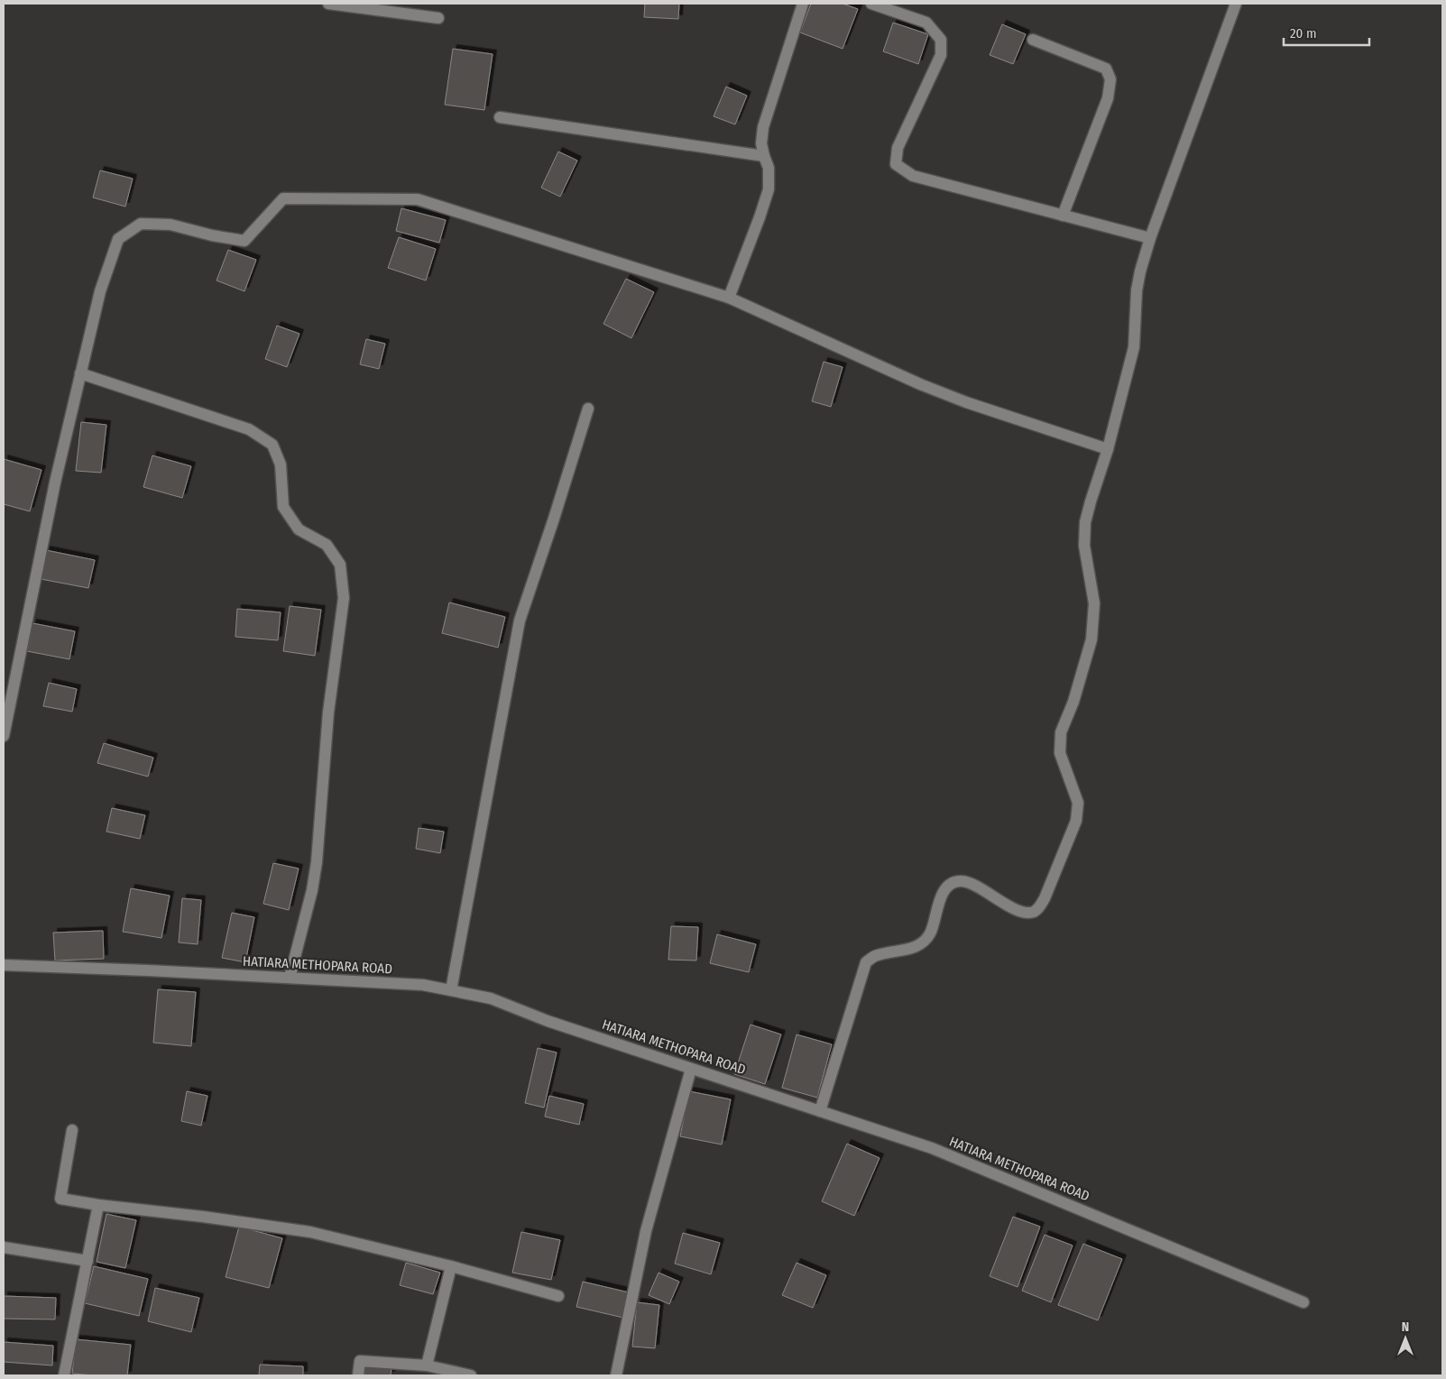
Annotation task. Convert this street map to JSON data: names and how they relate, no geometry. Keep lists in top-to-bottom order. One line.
{"streets":{"street":["HATIARA METHOPARA ROAD"]},"scale_bar":"20 m","north":"top"}
